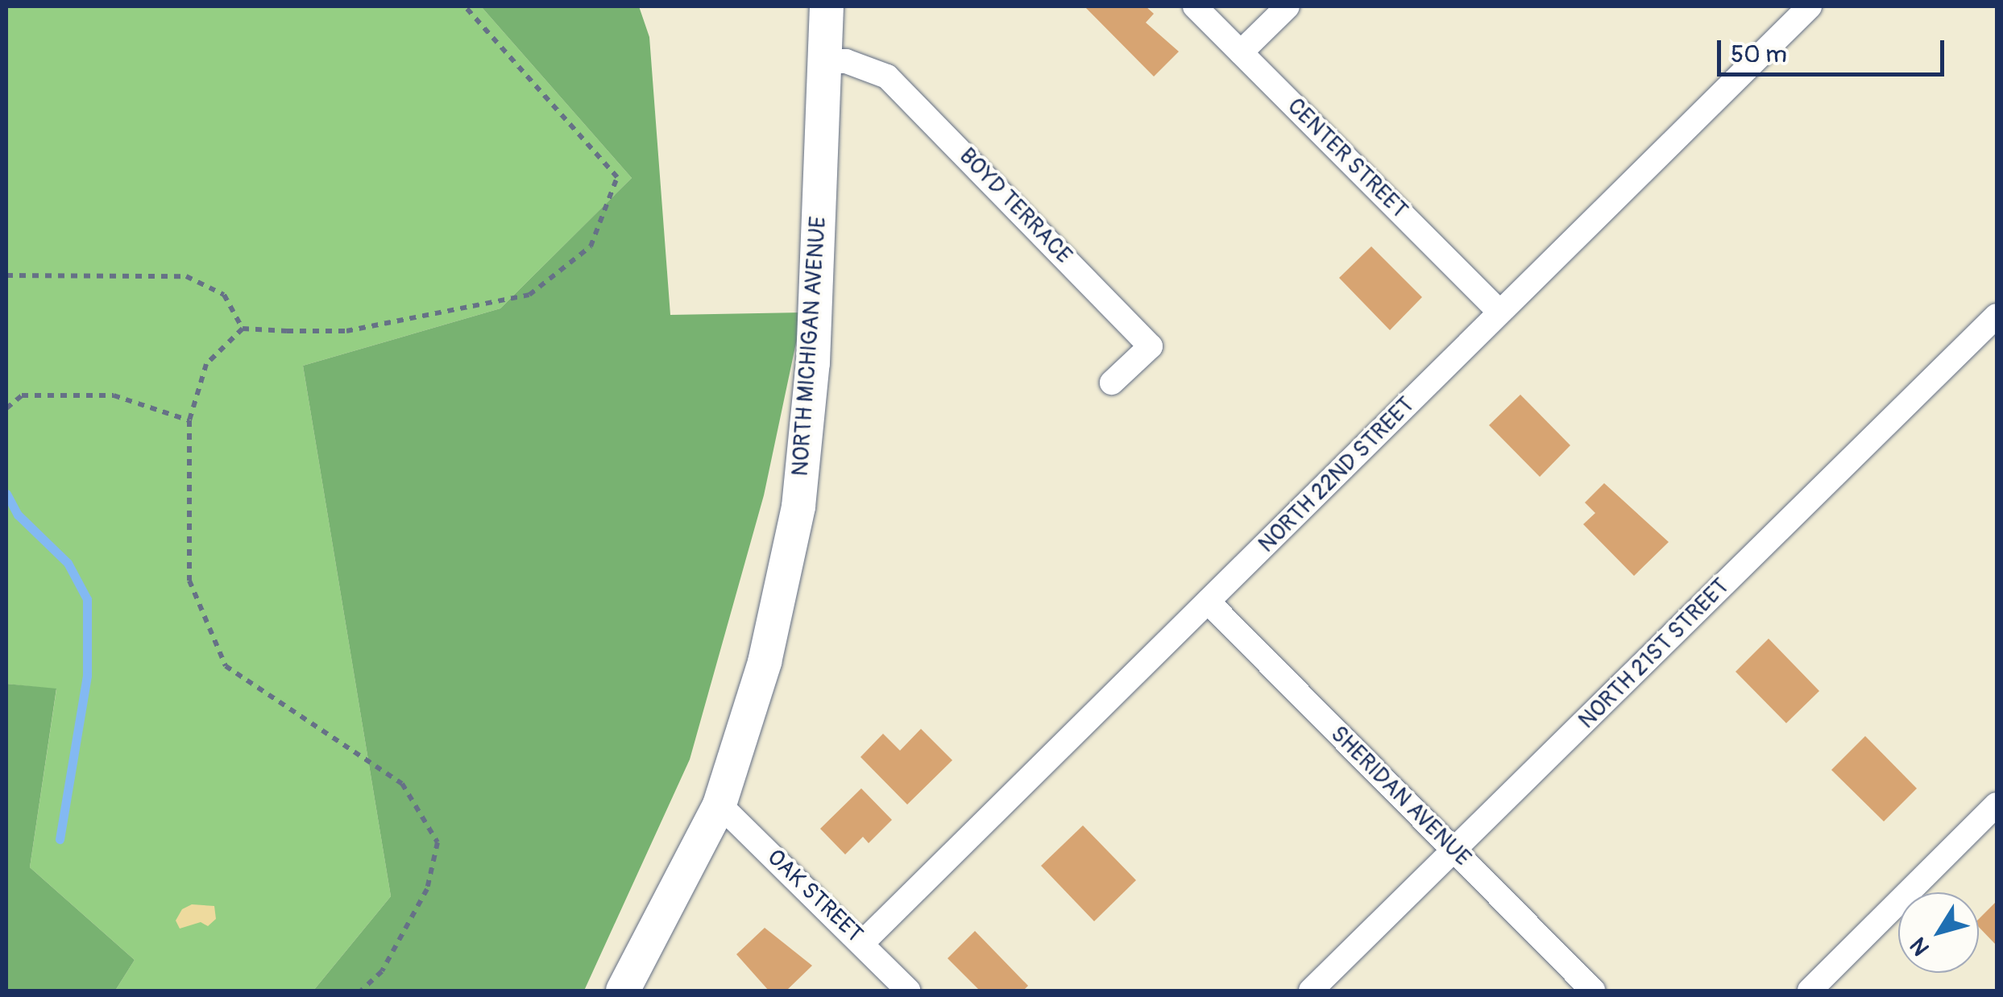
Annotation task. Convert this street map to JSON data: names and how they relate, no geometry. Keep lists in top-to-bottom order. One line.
{"streets":{"street":["CENTER STREET","BOYD TERRACE","NORTH MICHIGAN AVENUE","NORTH 22ND STREET","NORTH 21ST STREET","SHERIDAN AVENUE","OAK STREET"]},"crossings":[["CENTER STREET","NORTH 22ND STREET"],["BOYD TERRACE","NORTH MICHIGAN AVENUE"],["NORTH MICHIGAN AVENUE","OAK STREET"],["NORTH 22ND STREET","SHERIDAN AVENUE"],["NORTH 22ND STREET","OAK STREET"],["NORTH 21ST STREET","SHERIDAN AVENUE"]],"scale_bar":"50 m","north":"bottom left"}
